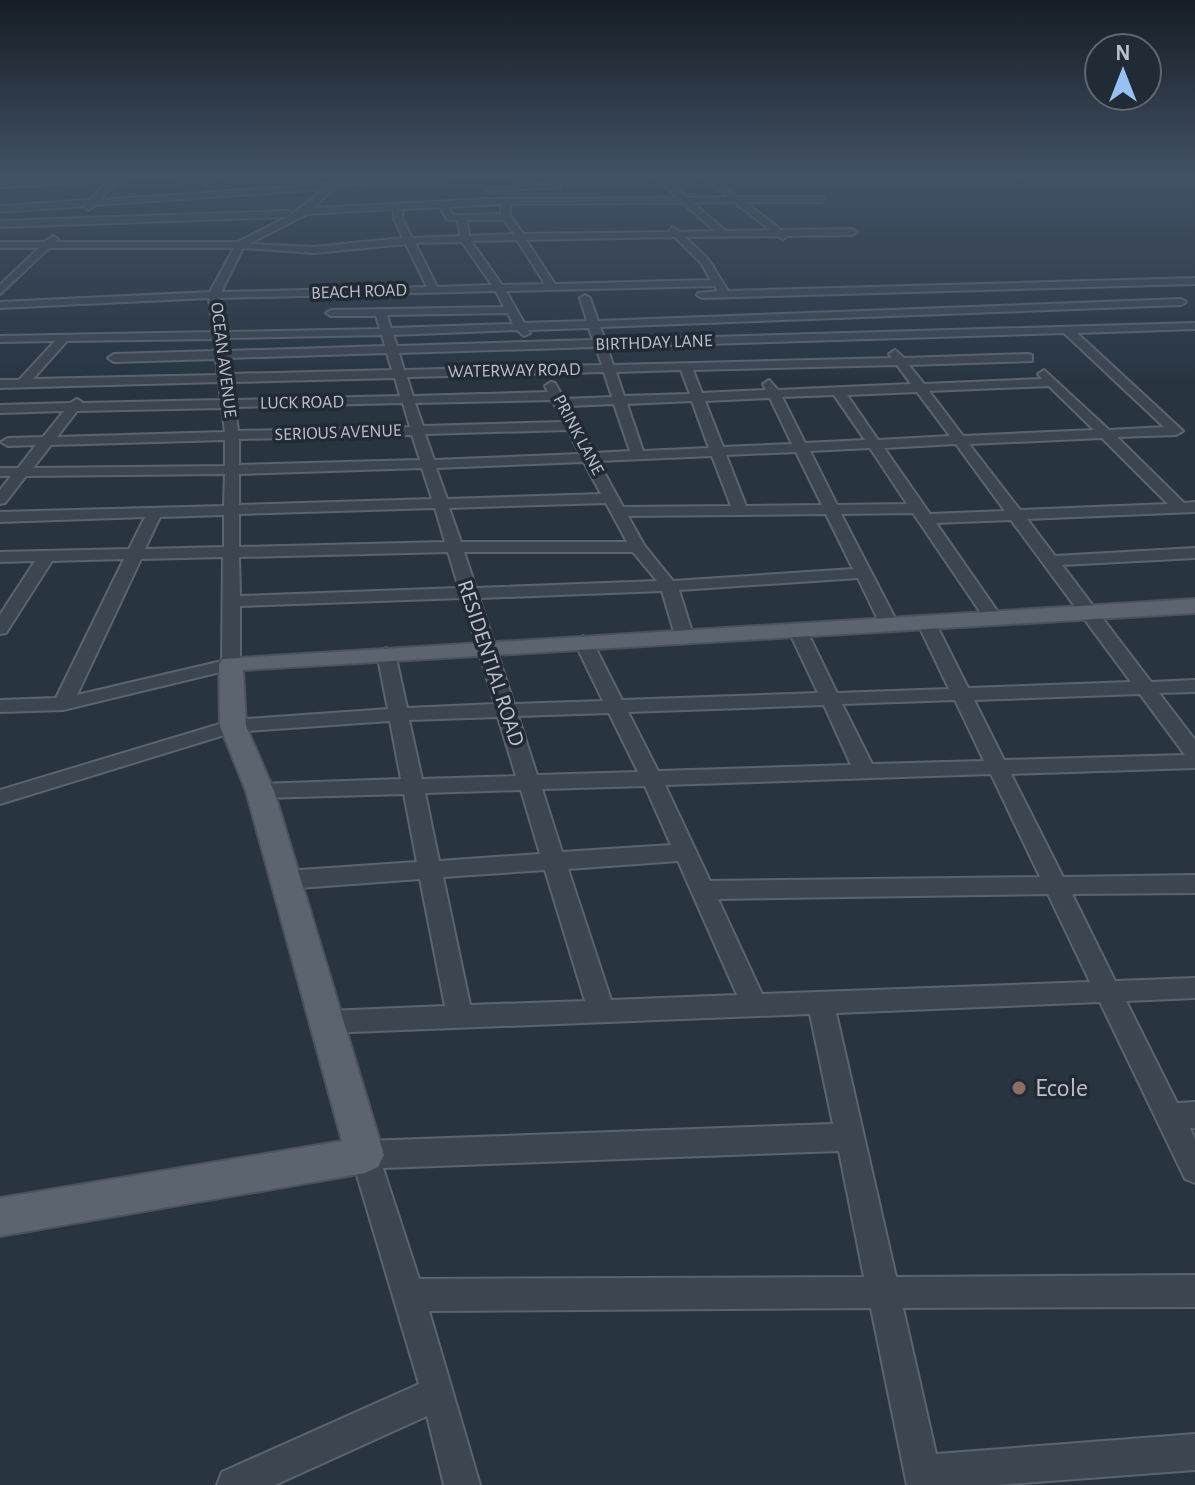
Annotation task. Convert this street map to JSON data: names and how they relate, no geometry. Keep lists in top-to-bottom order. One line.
{"streets":{"street":["BEACH ROAD","BIRTHDAY LANE","OCEAN AVENUE","WATERWAY ROAD","LUCK ROAD","SERIOUS AVENUE","PRINK LANE","RESIDENTIAL ROAD"]},"crossings":[["BEACH ROAD","OCEAN AVENUE"],["BEACH ROAD","PRINK LANE"],["BIRTHDAY LANE","OCEAN AVENUE"],["BIRTHDAY LANE","PRINK LANE"],["BIRTHDAY LANE","RESIDENTIAL ROAD"],["OCEAN AVENUE","WATERWAY ROAD"],["OCEAN AVENUE","LUCK ROAD"],["OCEAN AVENUE","SERIOUS AVENUE"],["WATERWAY ROAD","PRINK LANE"],["WATERWAY ROAD","RESIDENTIAL ROAD"],["LUCK ROAD","PRINK LANE"],["LUCK ROAD","RESIDENTIAL ROAD"],["SERIOUS AVENUE","PRINK LANE"],["SERIOUS AVENUE","RESIDENTIAL ROAD"]],"places":["Ecole"],"north":"top"}
